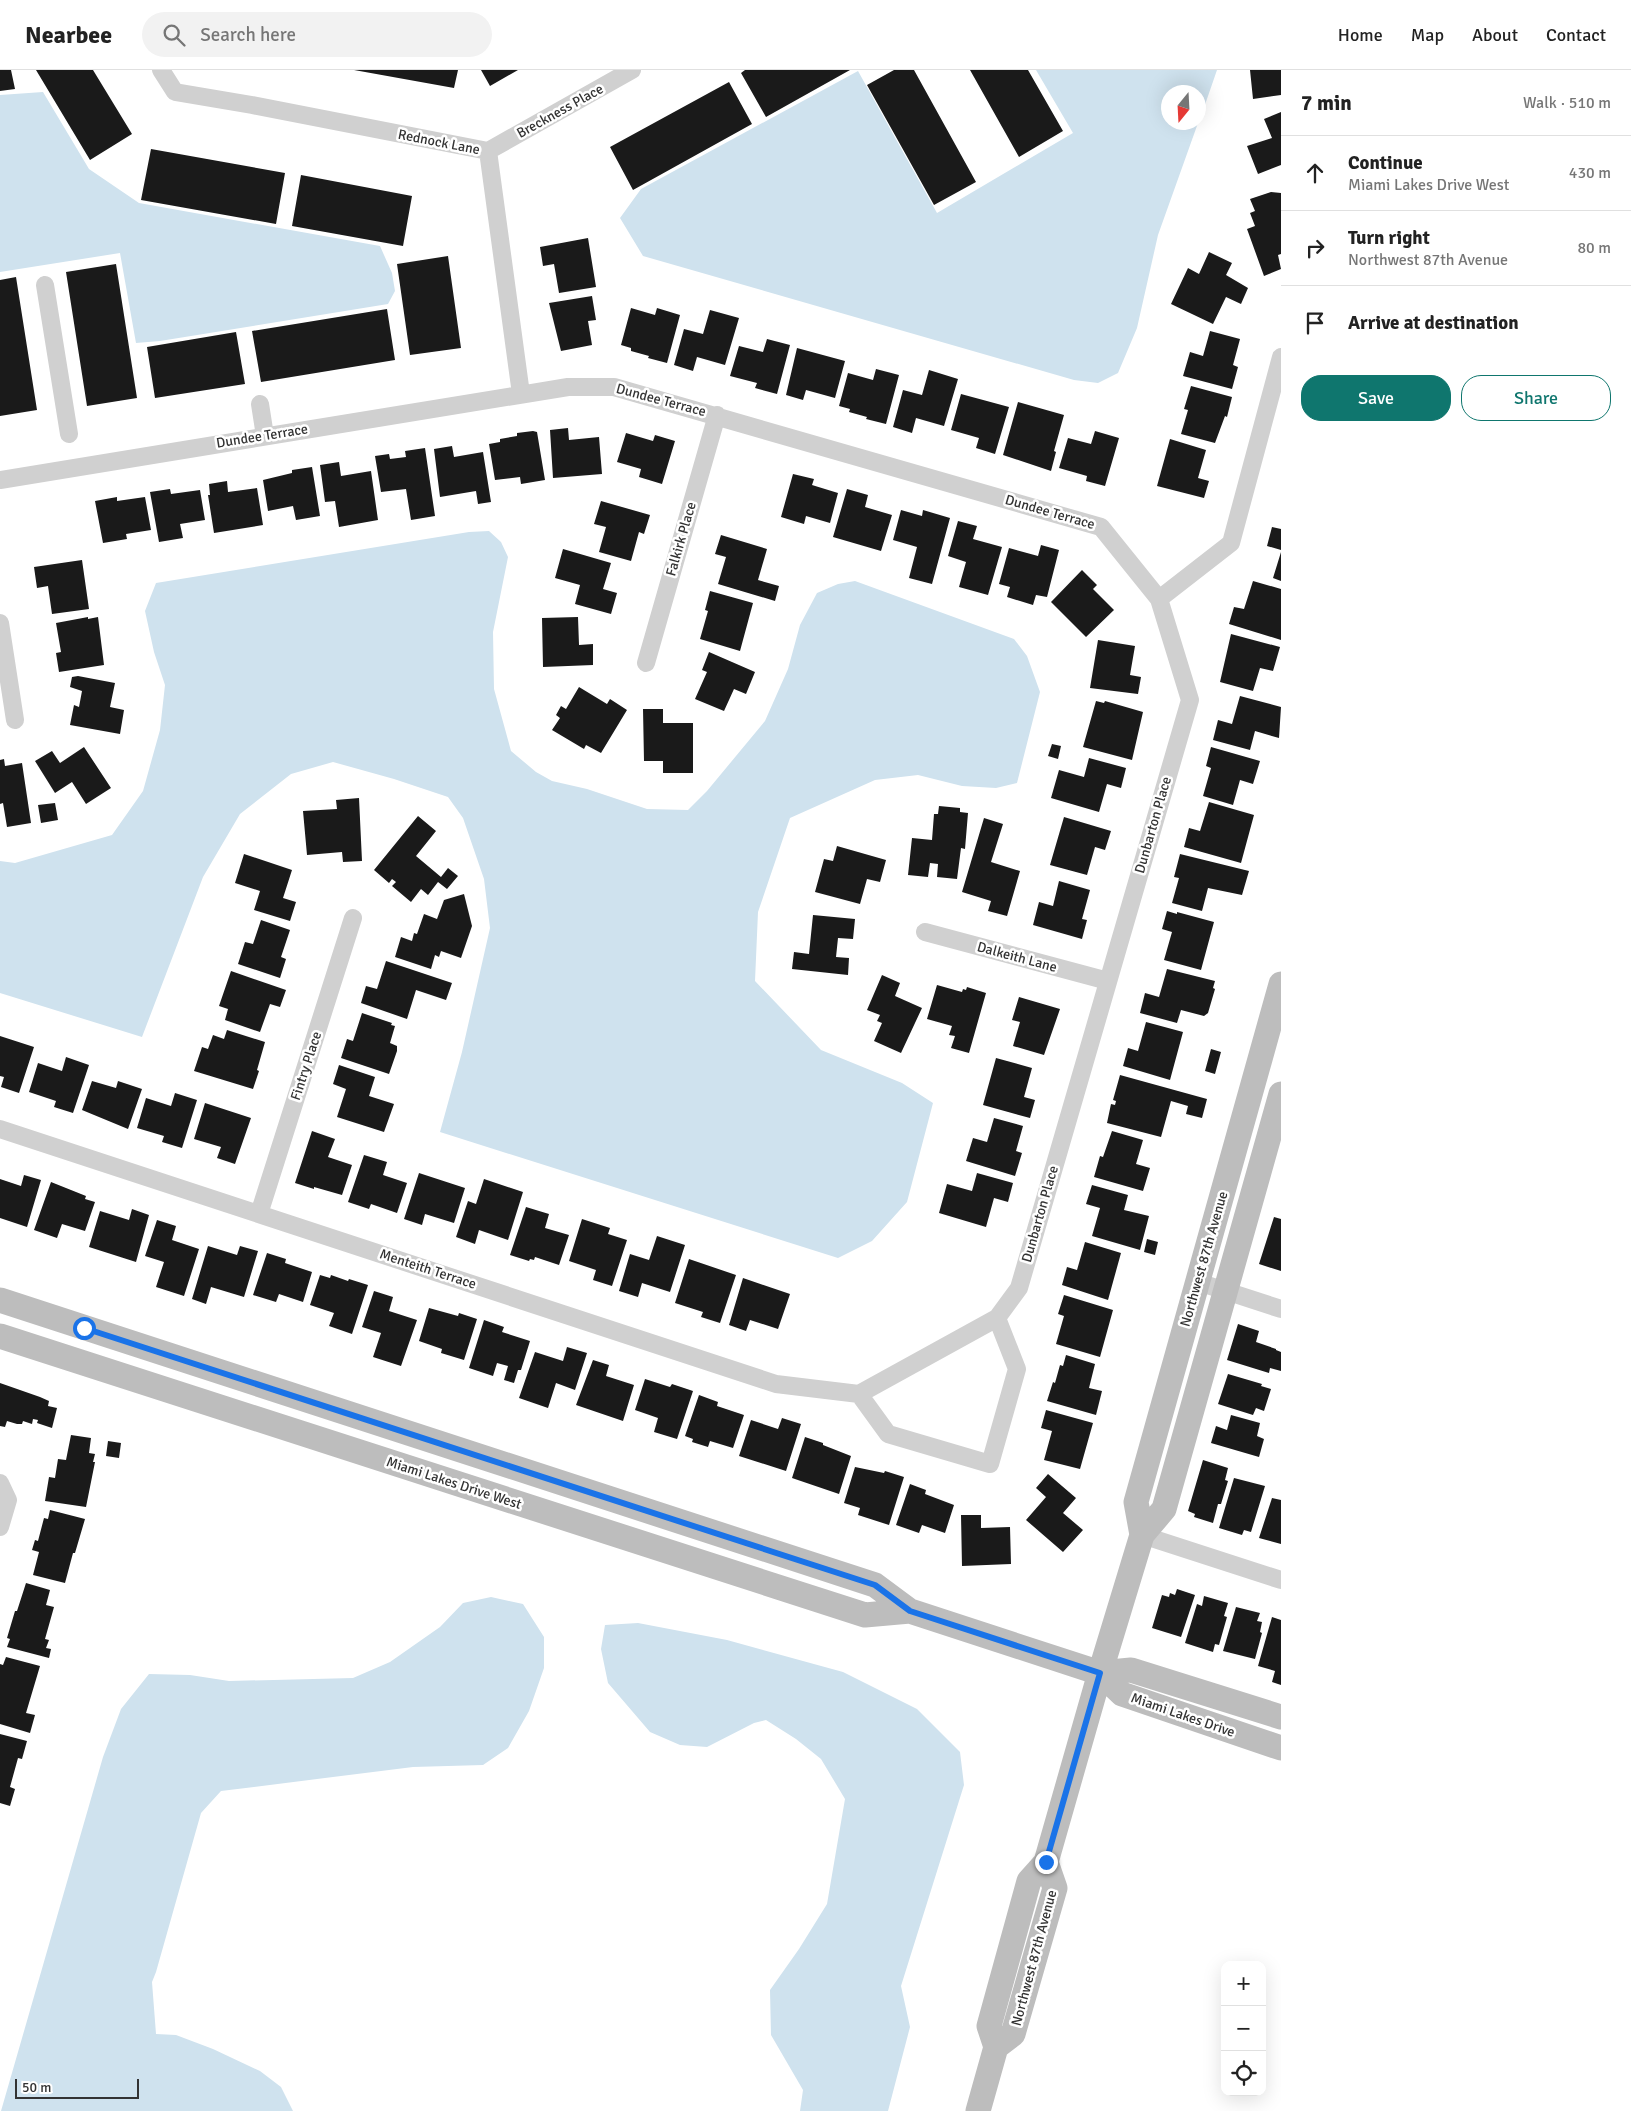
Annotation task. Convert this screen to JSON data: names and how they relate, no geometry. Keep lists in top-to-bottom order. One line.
{"streets":{"main road":["Northwest 87th Avenue","Miami Lakes Drive West","Miami Lakes Drive"],"street":["Breckness Place","Rednock Lane","Dundee Terrace","Falkirk Place","Dunbarton Place","Dalkeith Lane","Fintry Place","Menteith Terrace"]},"crossings":[["Breckness Place","Rednock Lane"],["Rednock Lane","Dundee Terrace"],["Dundee Terrace","Falkirk Place"],["Dundee Terrace","Dunbarton Place"],["Dunbarton Place","Dalkeith Lane"],["Dunbarton Place","Menteith Terrace"],["Fintry Place","Menteith Terrace"],["Northwest 87th Avenue","Miami Lakes Drive West"],["Northwest 87th Avenue","Miami Lakes Drive"],["Miami Lakes Drive West","Miami Lakes Drive"]],"scale_bar":"50 m","north":"bottom","page":{"header":"Nearbee","search":"Search here","nav":["Home","Map","About","Contact"],"heading":["7 min","Walk · 510 m"],"list":[["Continue","Miami Lakes Drive West","430 m"],["Turn right","Northwest 87th Avenue","80 m"],"Arrive at destination"],"buttons":["Save","Share"],"map_buttons":["+","−"],"scale":"50 m"}}
